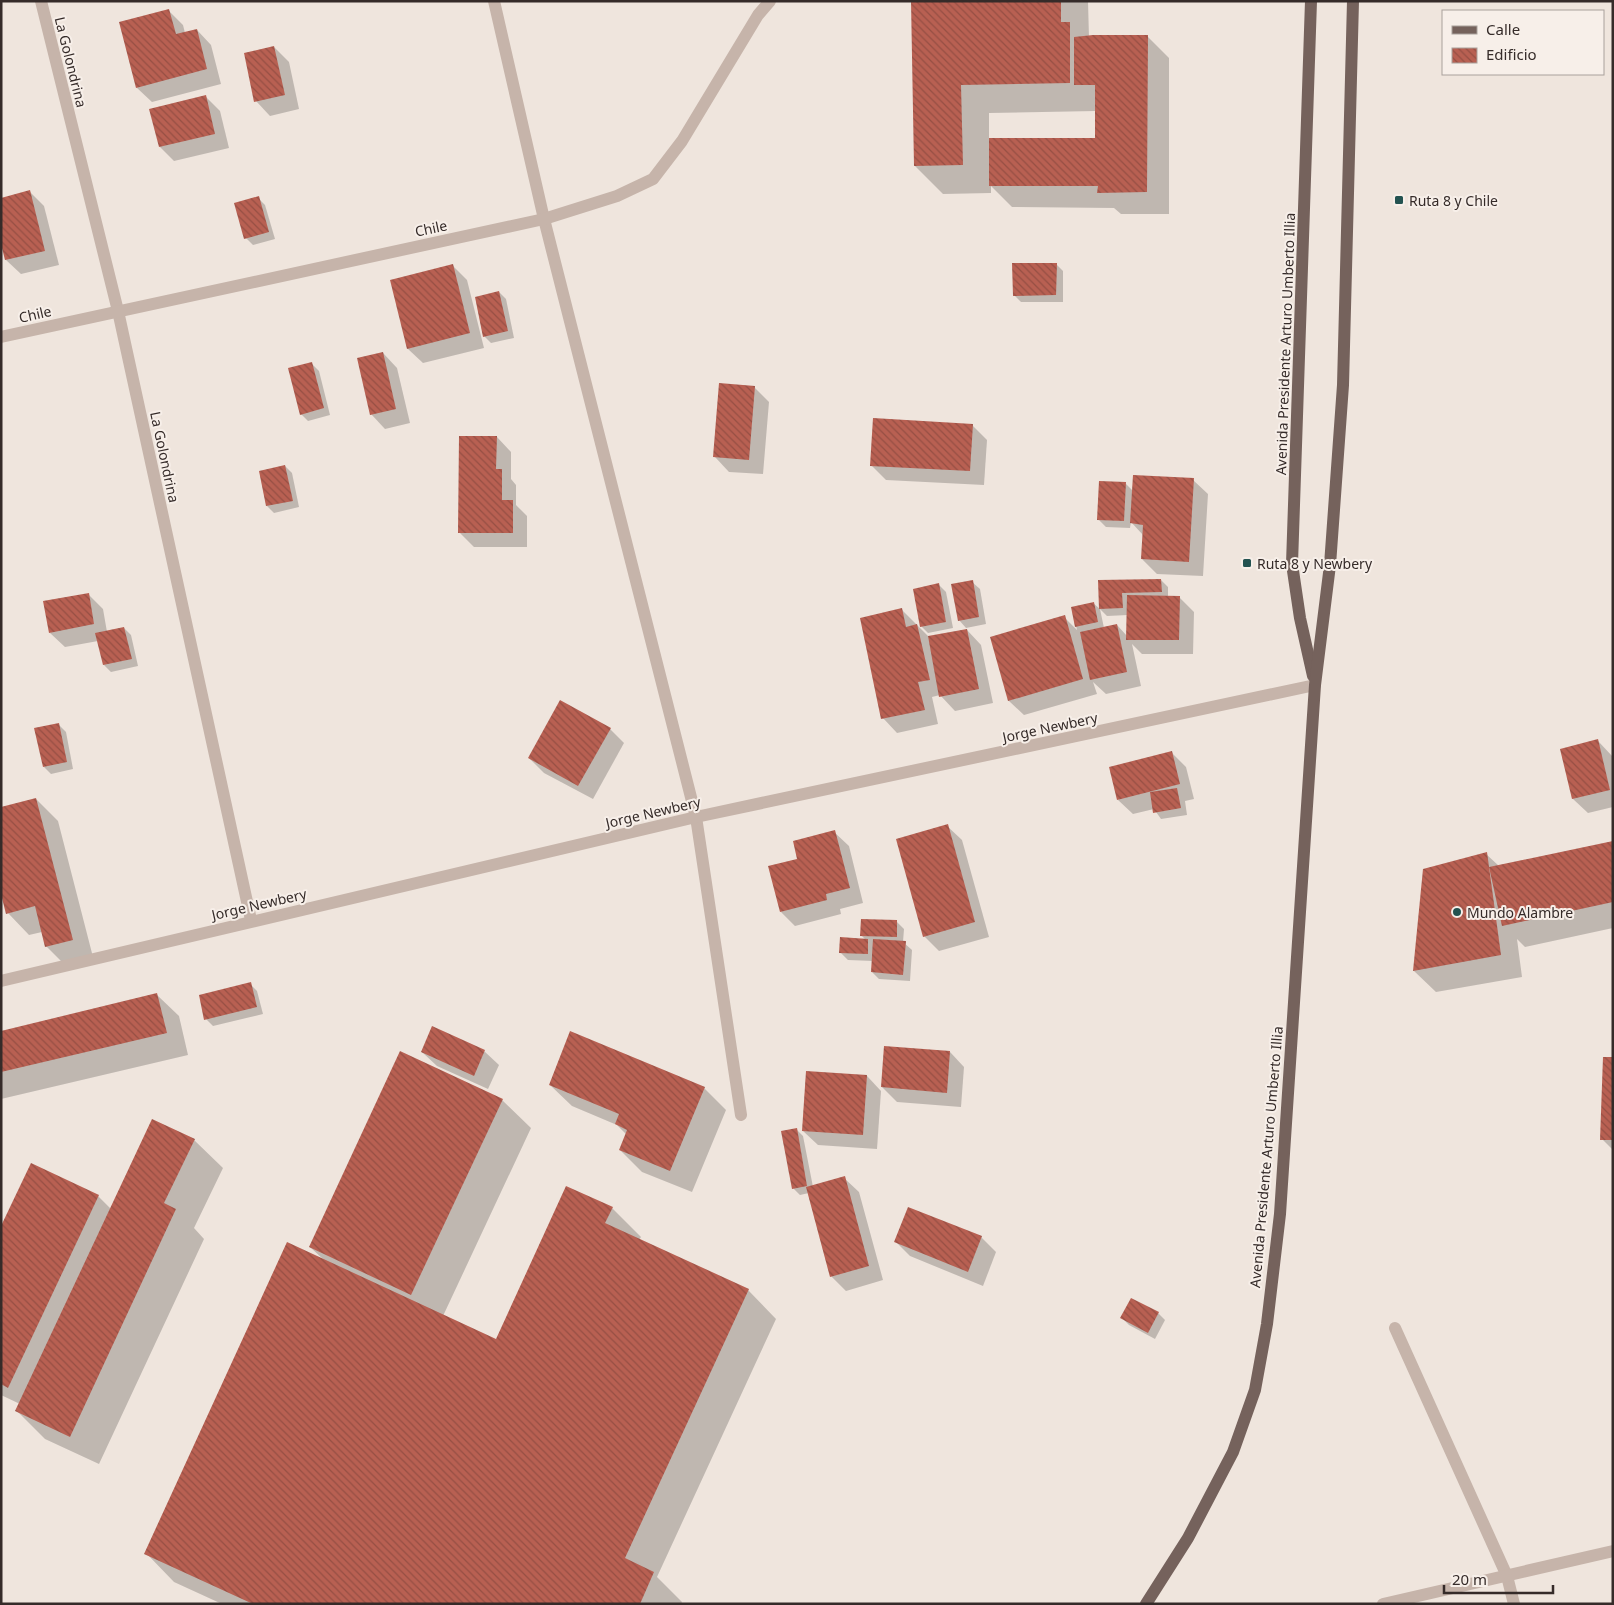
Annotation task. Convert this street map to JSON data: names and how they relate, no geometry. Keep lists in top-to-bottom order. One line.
{"streets":{"main road":["Avenida Presidente Arturo Umberto Illia"],"street":["La Golondrina","Chile","Jorge Newbery"]},"crossings":[["La Golondrina","Chile"],["La Golondrina","Jorge Newbery"],["Avenida Presidente Arturo Umberto Illia","Jorge Newbery"]],"places":{"transit":["Ruta 8 y Chile","Ruta 8 y Newbery"],"other":["Mundo Alambre"]},"legend":["Calle","Edificio"],"scale_bar":"20 m"}
